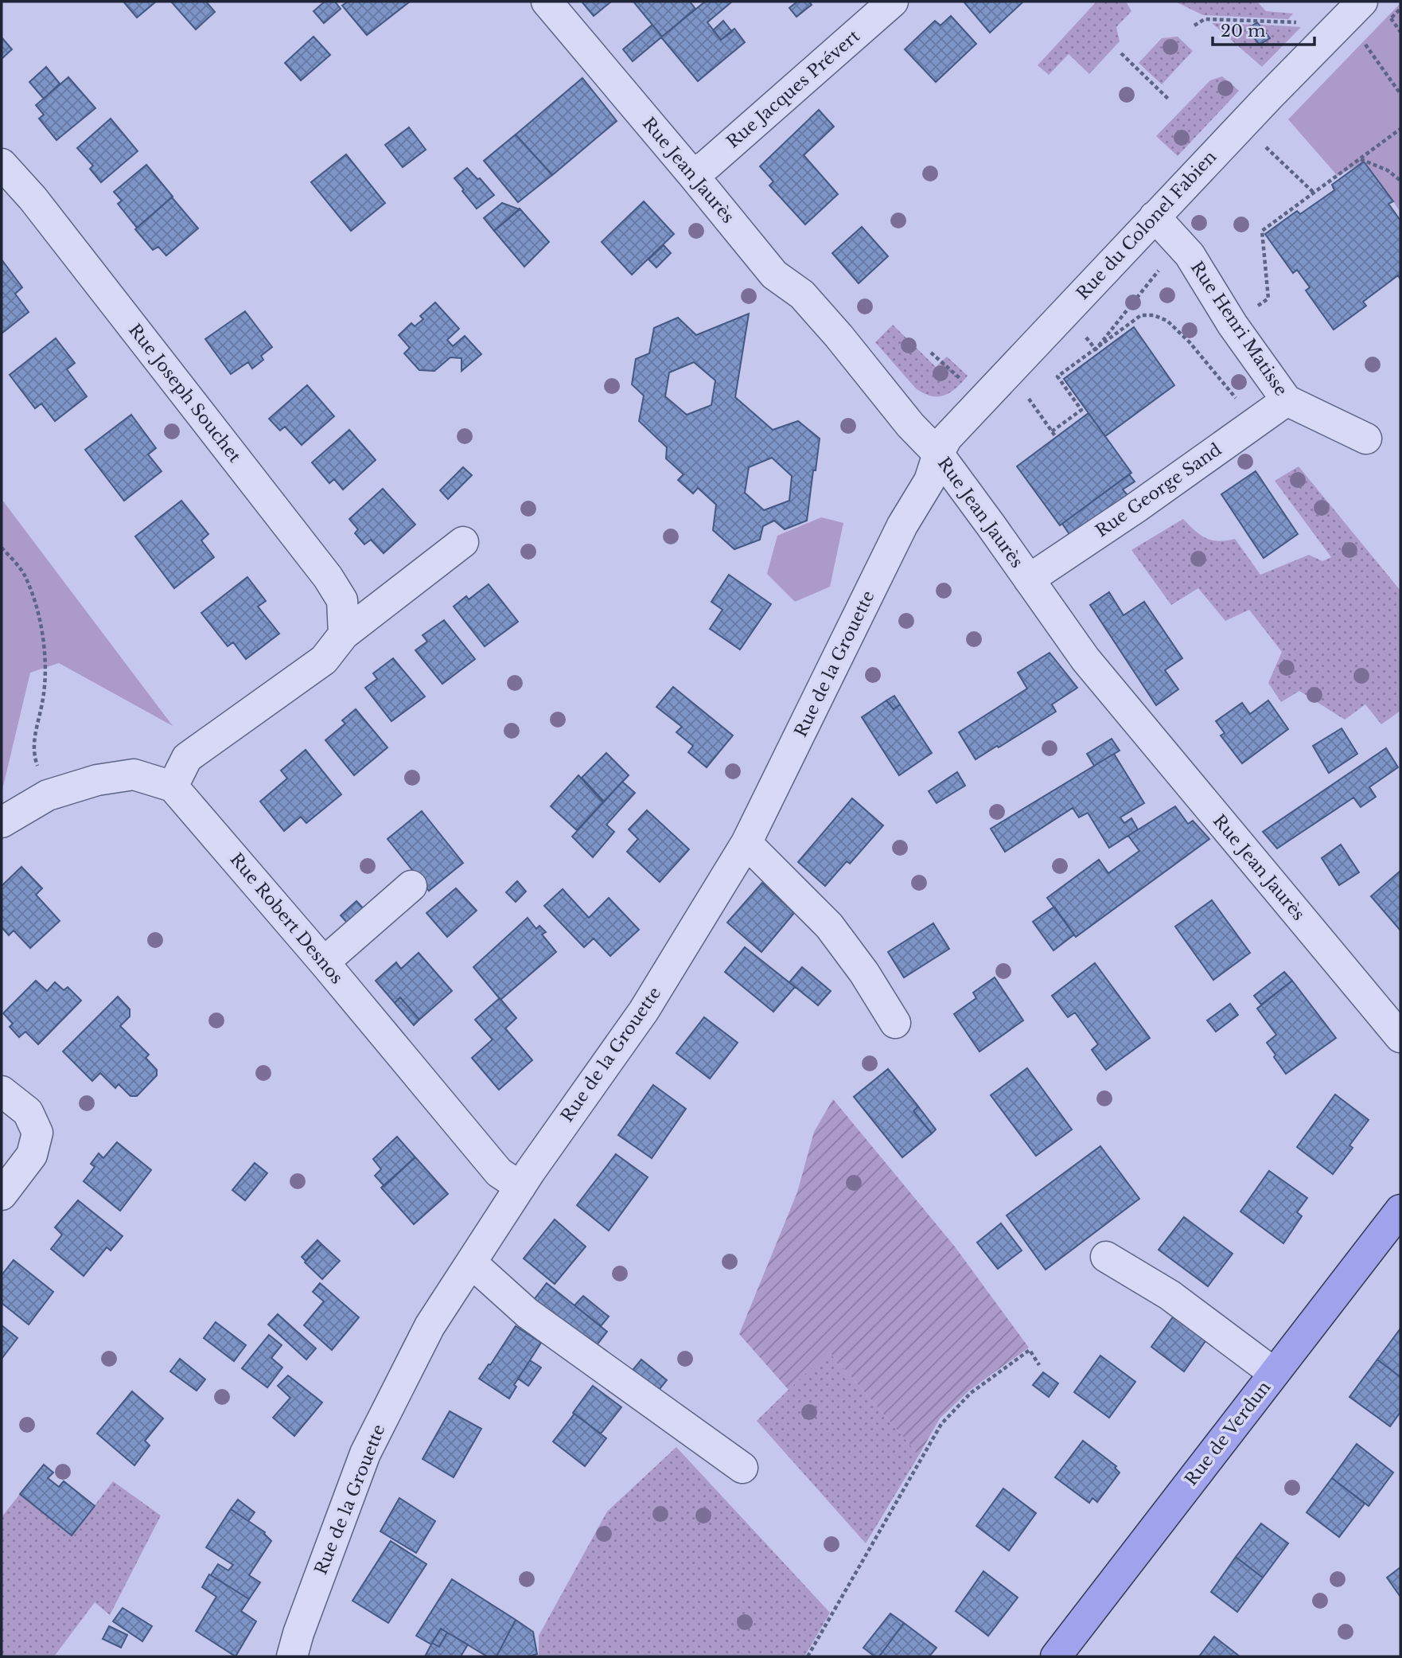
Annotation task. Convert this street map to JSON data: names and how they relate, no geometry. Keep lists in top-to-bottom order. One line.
{"streets":{"main road":["Rue de Verdun"],"street":["Rue Jacques Prévert","Rue Jean Jaurès","Rue du Colonel Fabien","Rue Henri Matisse","Rue Joseph Souchet","Rue George Sand","Rue de la Grouette","Rue Robert Desnos"]},"crossings":[["Rue Jacques Prévert","Rue Jean Jaurès"],["Rue Jean Jaurès","Rue du Colonel Fabien"],["Rue Jean Jaurès","Rue George Sand"],["Rue Jean Jaurès","Rue de la Grouette"],["Rue du Colonel Fabien","Rue Henri Matisse"],["Rue du Colonel Fabien","Rue de la Grouette"],["Rue Henri Matisse","Rue George Sand"],["Rue de la Grouette","Rue Robert Desnos"]],"scale_bar":"20 m"}
